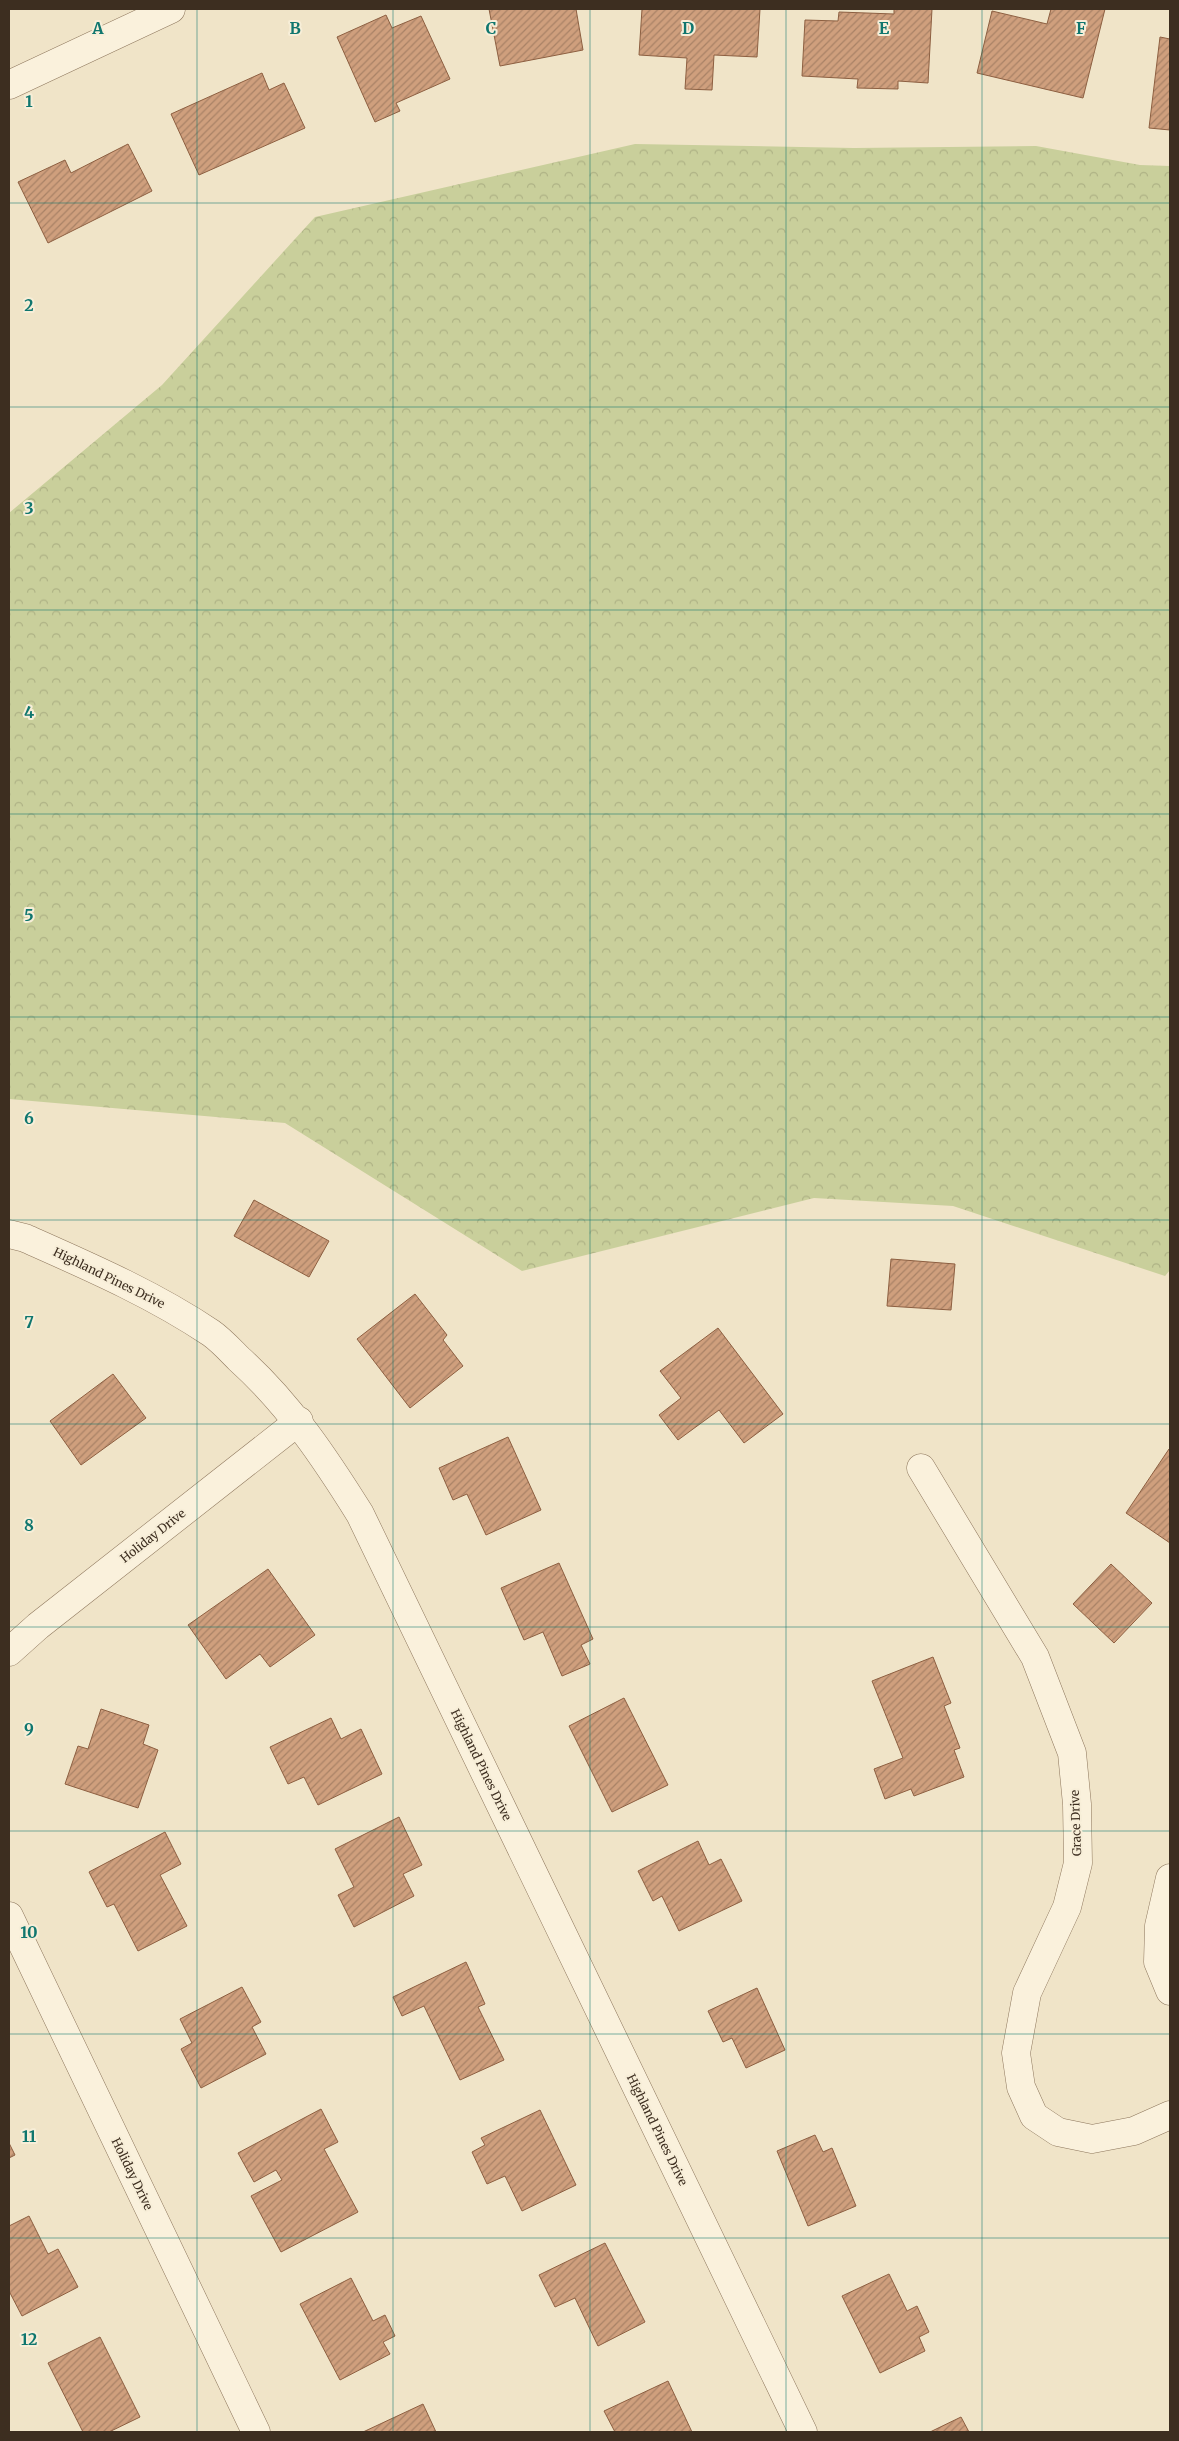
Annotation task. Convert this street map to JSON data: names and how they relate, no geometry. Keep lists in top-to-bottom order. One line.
{"streets":{"street":["Highland Pines Drive","Holiday Drive","Grace Drive"]},"crossings":[["Highland Pines Drive","Holiday Drive"]],"grid":{"columns":["A","B","C","D","E","F"],"rows":["1","2","3","4","5","6","7","8","9","10","11","12"]}}
